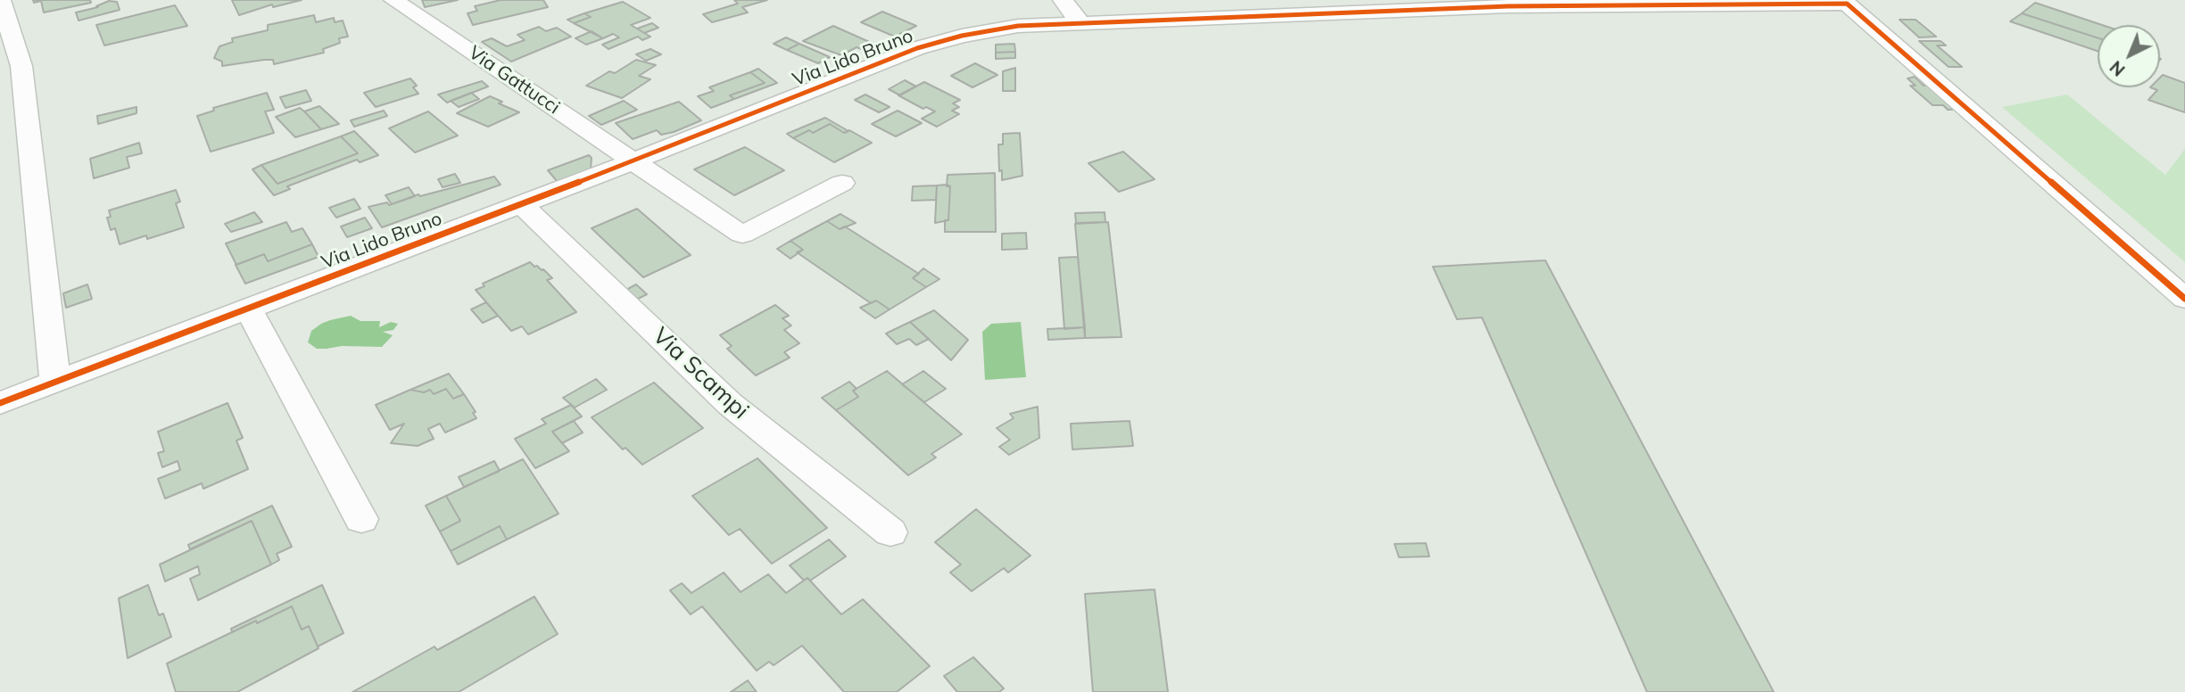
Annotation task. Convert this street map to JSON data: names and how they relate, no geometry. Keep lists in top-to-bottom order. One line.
{"streets":{"street":["Via Lido Bruno","Via Gattucci","Via Scampi"]},"crossings":[["Via Lido Bruno","Via Gattucci"],["Via Lido Bruno","Via Scampi"]],"north":"bottom left"}
